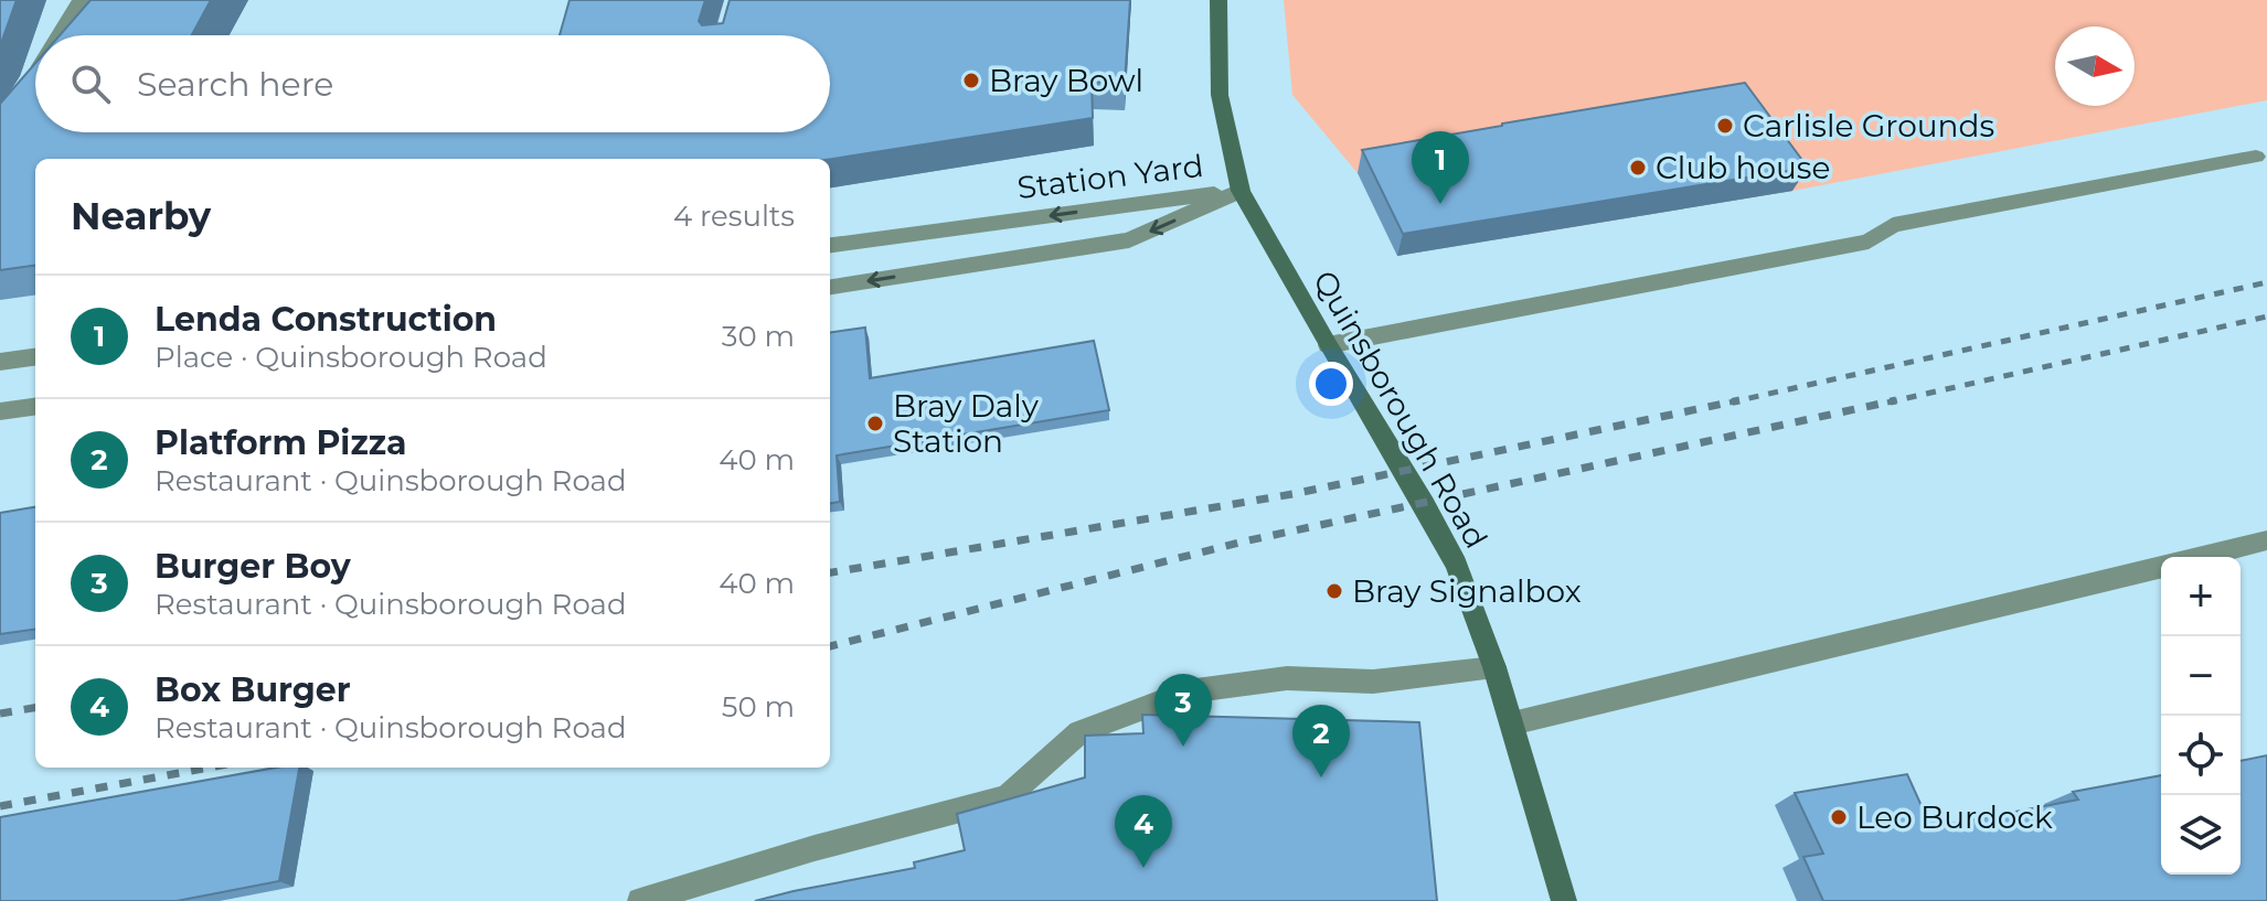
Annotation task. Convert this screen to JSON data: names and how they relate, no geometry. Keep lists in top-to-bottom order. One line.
{"streets":{"street":["Quinsborough Road"],"lane":["Station Yard"]},"crossings":[["Station Yard","Quinsborough Road"]],"one_way":["Station Yard"],"places":["Bray Bowl","Carlisle Grounds","Club house","Bray Daly Station","Bray Signalbox","Leo Burdock"],"north":"right","page":{"search":"Search here","pins":["1","3","2","4"],"heading":["Nearby","4 results"],"list":[{"mark":"1","name":"Lenda Construction","note":"Place · Quinsborough Road","value":"30 m"},{"mark":"2","name":"Platform Pizza","note":"Restaurant · Quinsborough Road","value":"40 m"},{"mark":"3","name":"Burger Boy","note":"Restaurant · Quinsborough Road","value":"40 m"},{"mark":"4","name":"Box Burger","note":"Restaurant · Quinsborough Road","value":"50 m"}],"map_buttons":["+","−"]}}
